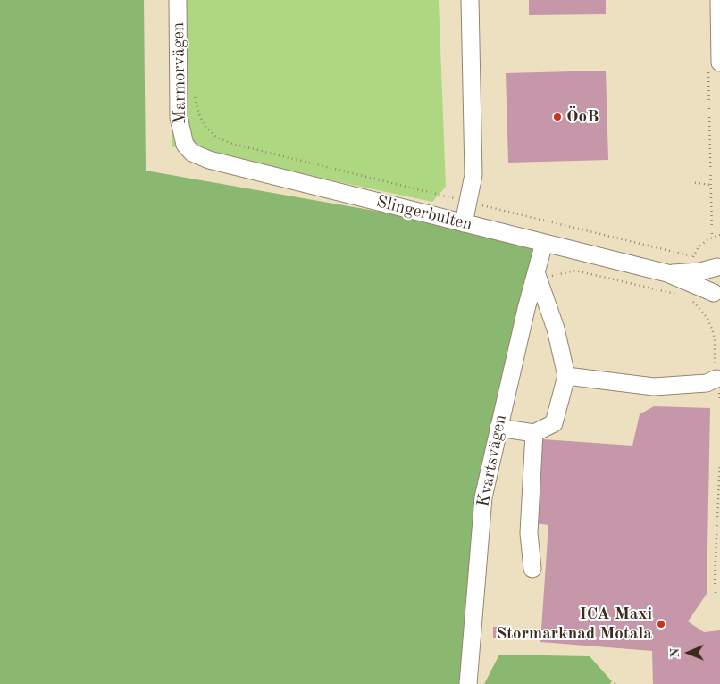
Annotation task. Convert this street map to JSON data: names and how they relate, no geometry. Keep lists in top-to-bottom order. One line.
{"streets":{"street":["Marmorvägen","Slingerbulten","Kvartsvägen"]},"crossings":[["Marmorvägen","Slingerbulten"],["Slingerbulten","Kvartsvägen"]],"places":["ÖoB","ICA Maxi Stormarknad Motala"],"north":"left"}
